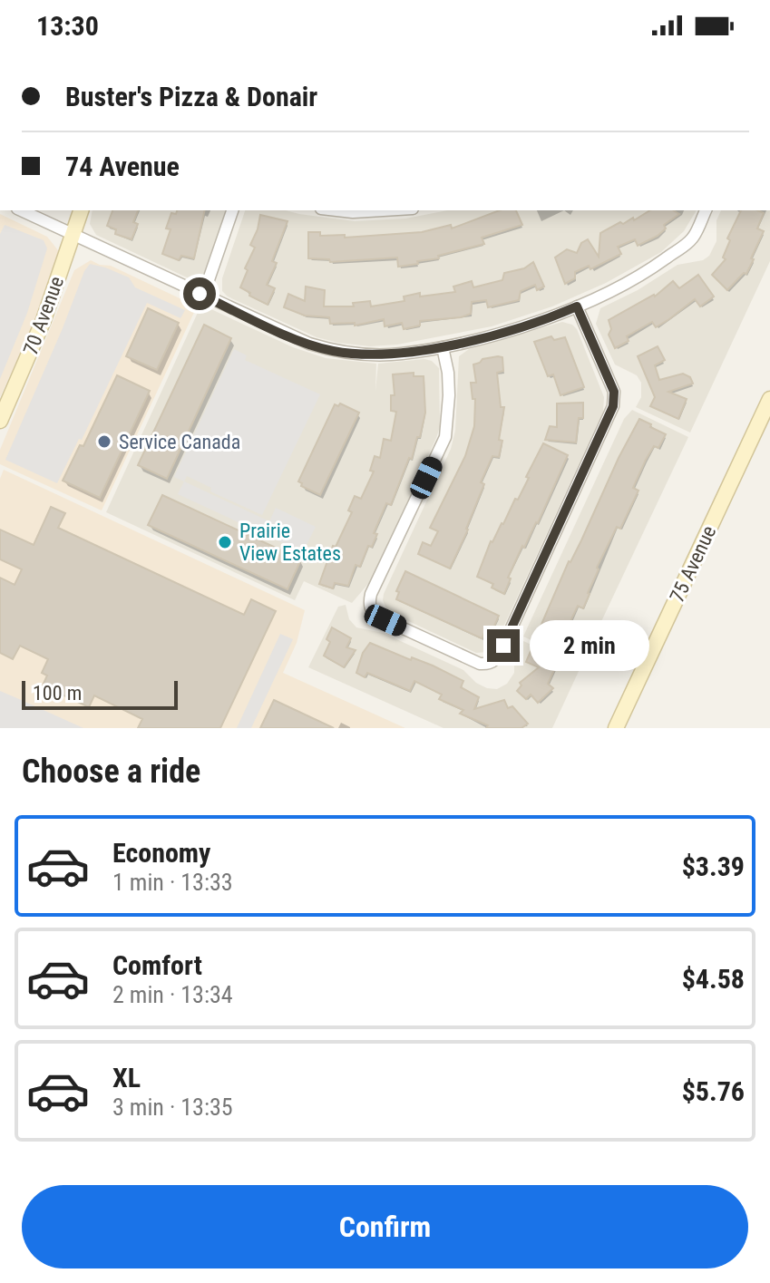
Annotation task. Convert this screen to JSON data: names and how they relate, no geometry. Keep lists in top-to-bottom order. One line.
{"streets":{"main road":["70 Avenue","75 Avenue"]},"places":["Service Canada","Prairie View Estates"],"scale_bar":"100 m","page":{"status":"13:30","banner":["Buster's Pizza & Donair","74 Avenue"],"bubble":"2 min","scale":"100 m","heading":"Choose a ride","list":[{"name":"Economy","note":"1 min · 13:33","value":"$3.39"},{"name":"Comfort","note":"2 min · 13:34","value":"$4.58"},{"name":"XL","note":"3 min · 13:35","value":"$5.76"}],"buttons":"Confirm"}}
